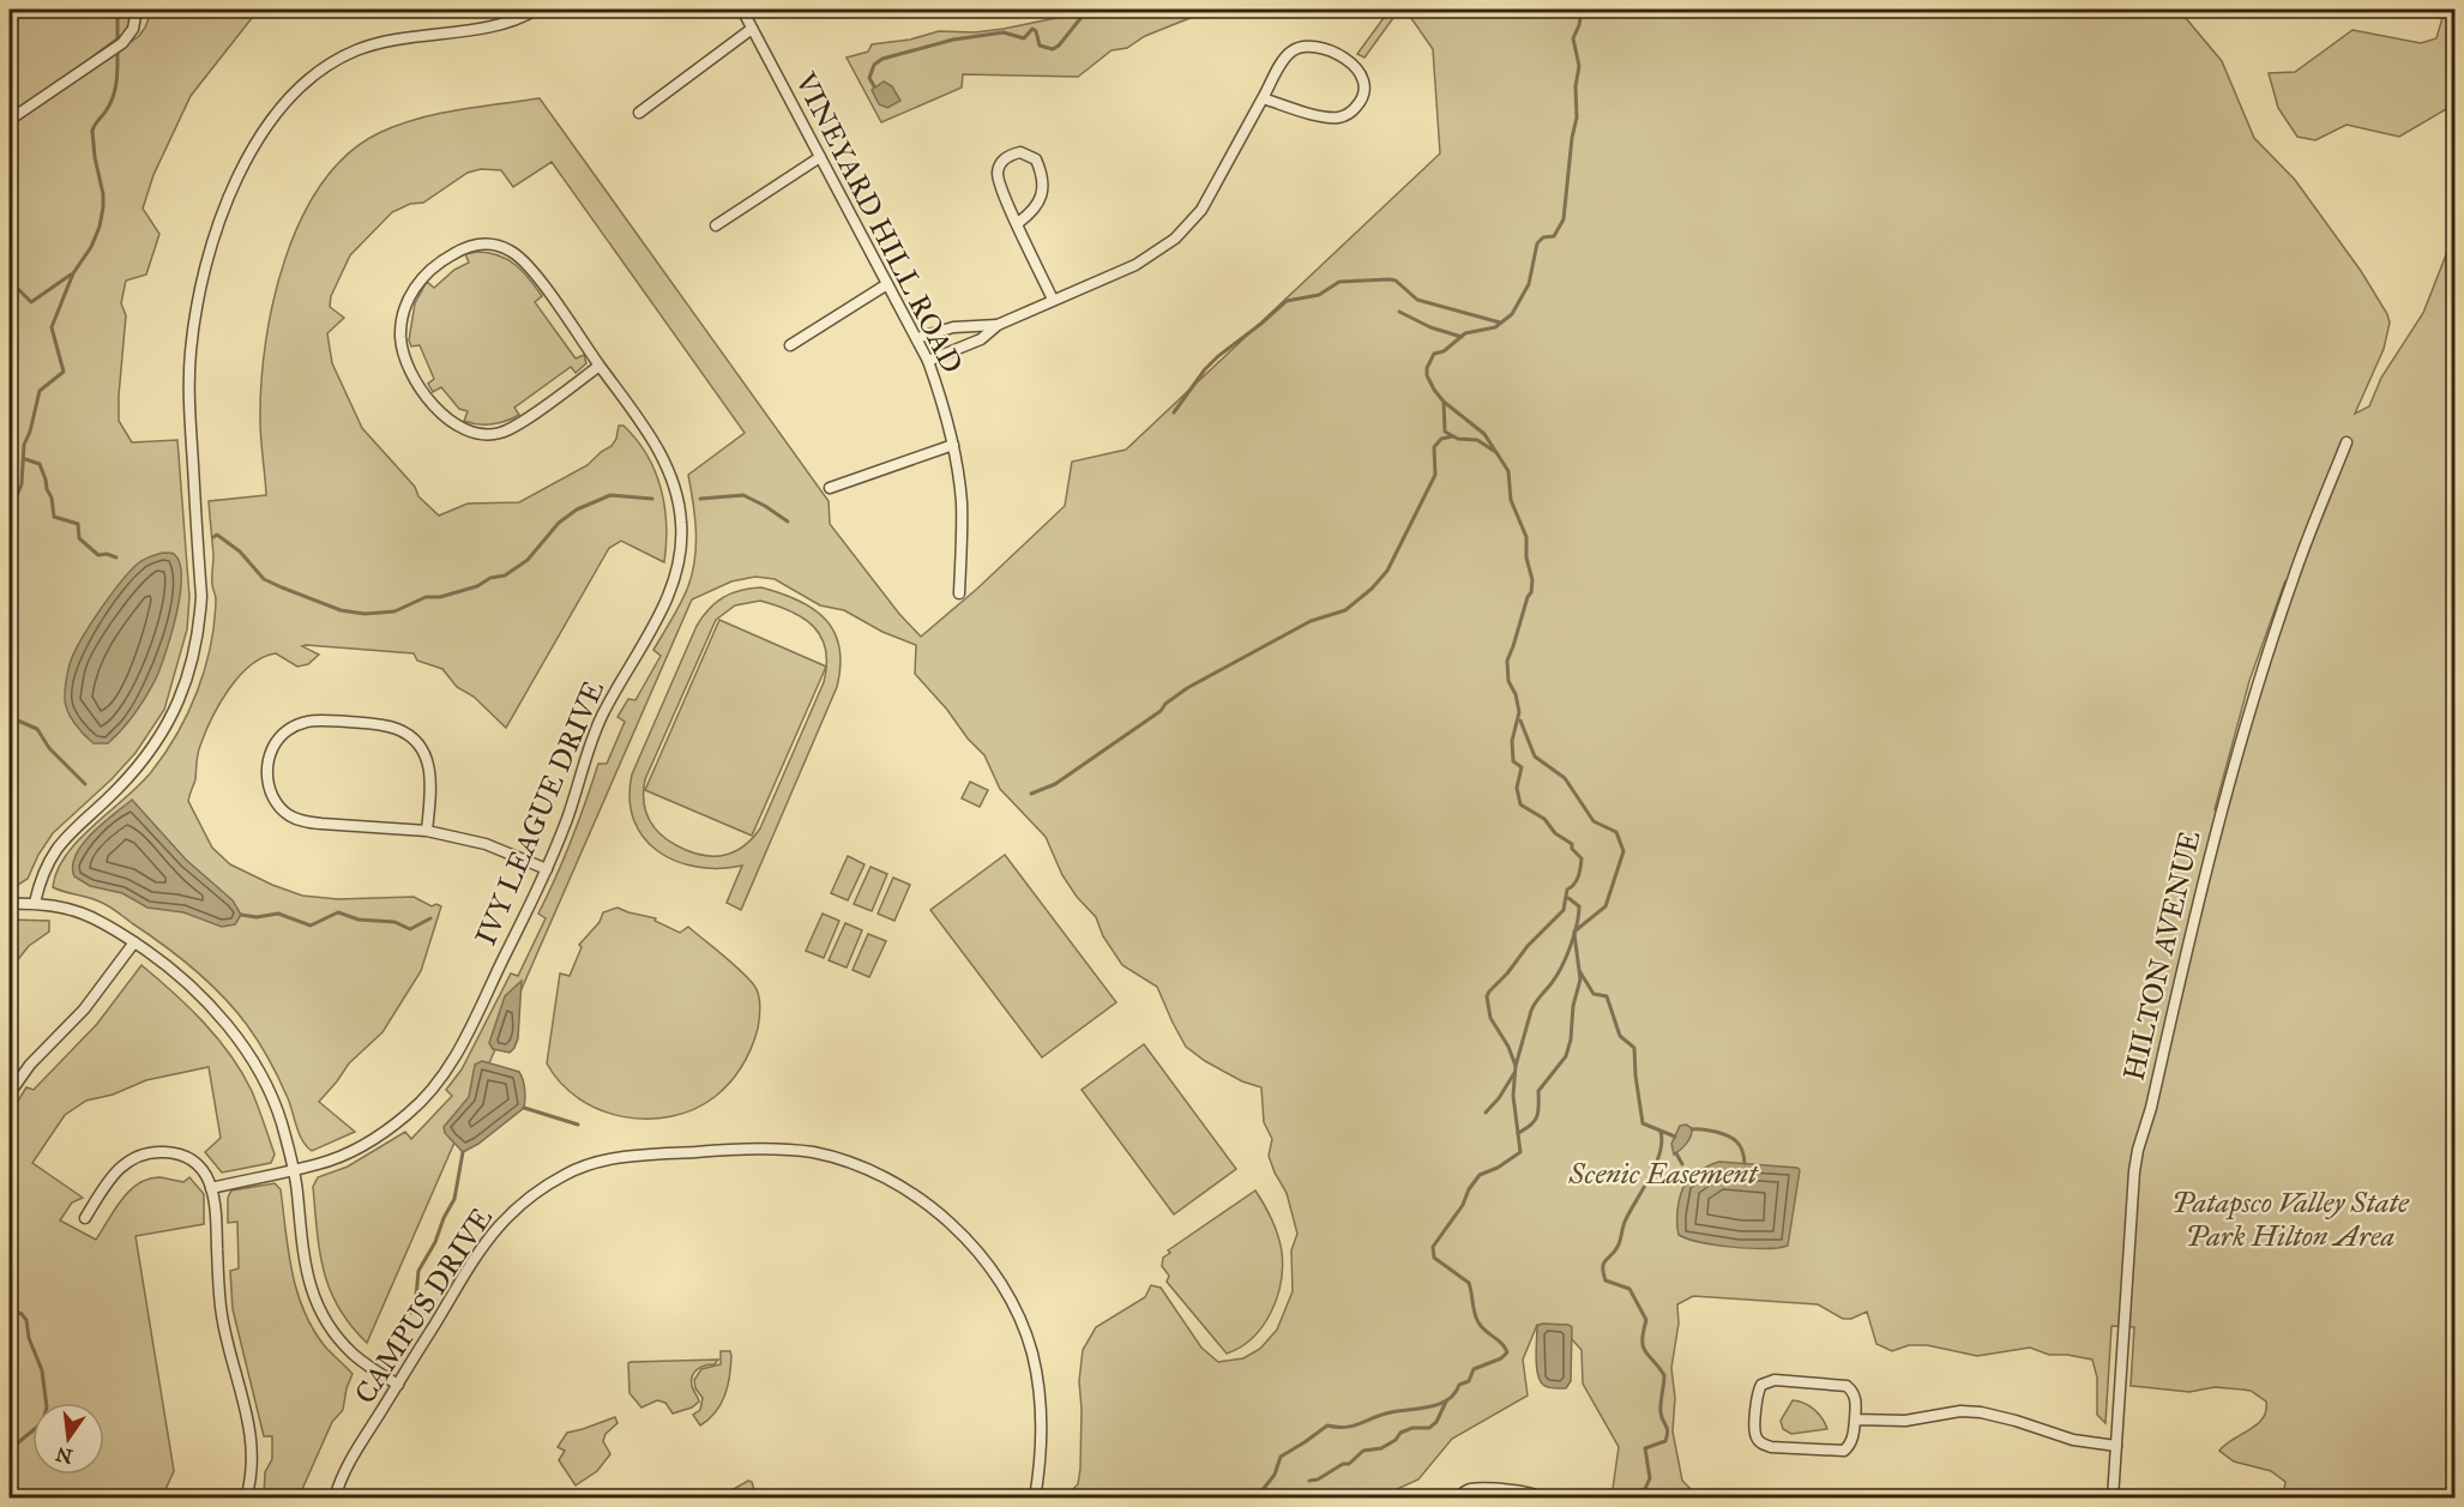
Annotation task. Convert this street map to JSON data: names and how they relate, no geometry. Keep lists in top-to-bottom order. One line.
{"streets":{"street":["VINEYARD HILL ROAD","IVY LEAGUE DRIVE","HILTON AVENUE","CAMPUS DRIVE"]},"parks":["Scenic Easement","Patapsco Valley State Park Hilton Area"],"north":"bottom"}
